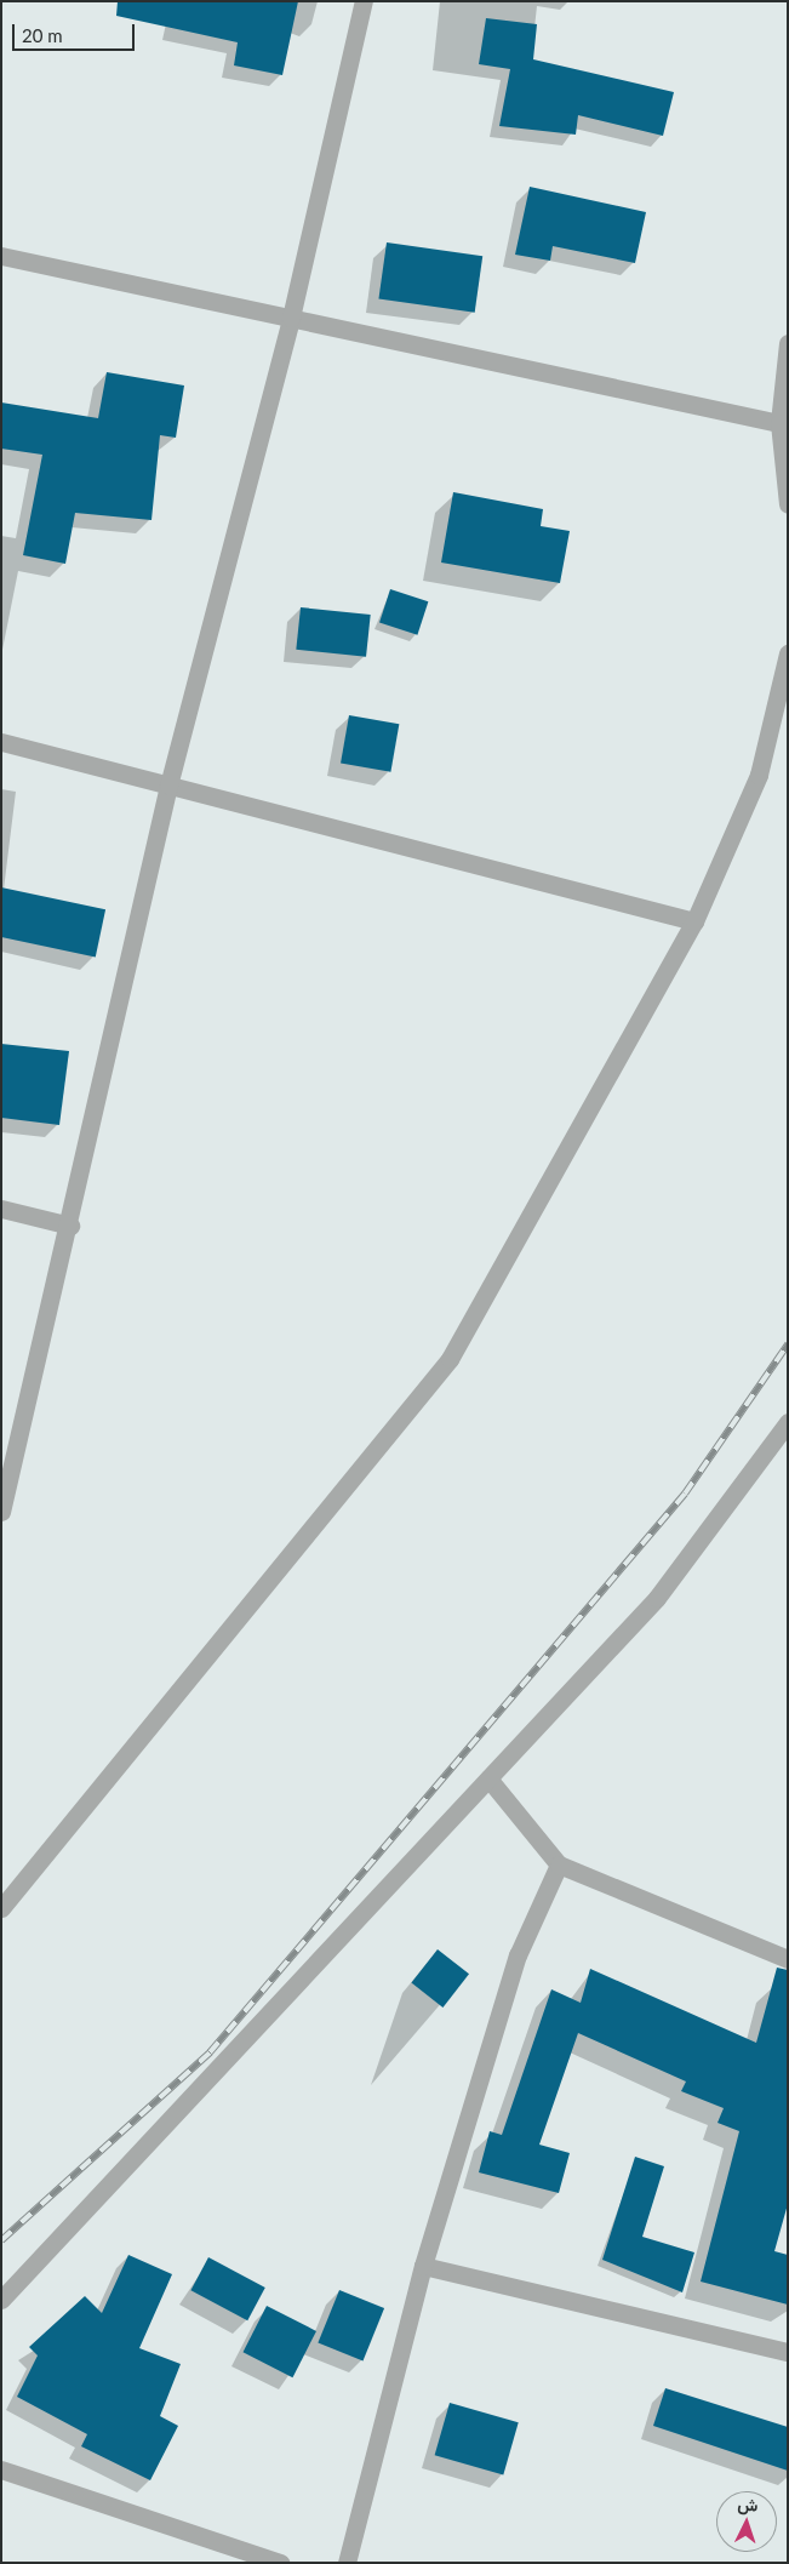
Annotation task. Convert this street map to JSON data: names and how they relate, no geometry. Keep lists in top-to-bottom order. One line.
{"scale_bar":"20 m","north":"top"}
